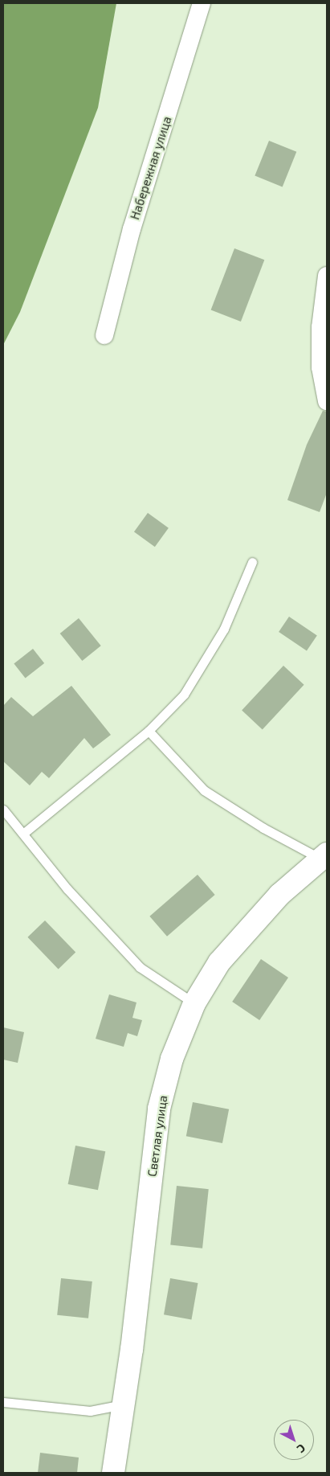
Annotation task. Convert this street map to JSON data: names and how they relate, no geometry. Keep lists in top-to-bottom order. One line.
{"streets":{"street":["Набережная улица","Светлая улица"]},"north":"bottom right"}
